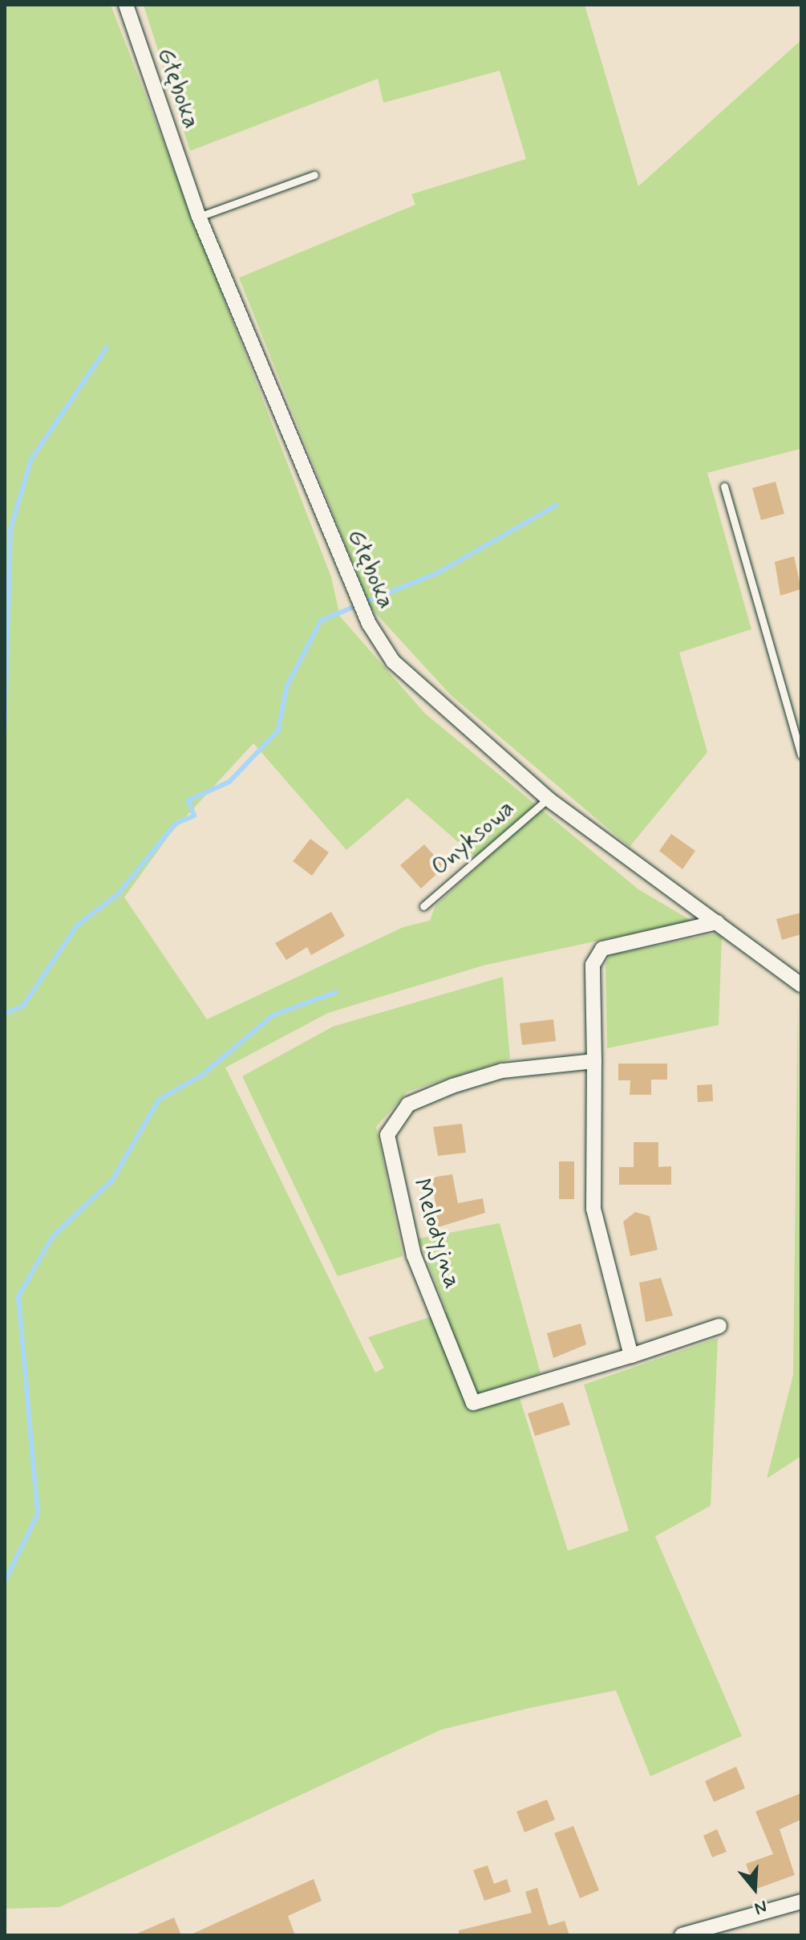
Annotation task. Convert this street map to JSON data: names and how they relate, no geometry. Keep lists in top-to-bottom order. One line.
{"streets":{"street":["Głęboka","Melodyjna"],"lane":["Onyksowa"]},"crossings":[["Głęboka","Onyksowa"]],"north":"bottom"}
